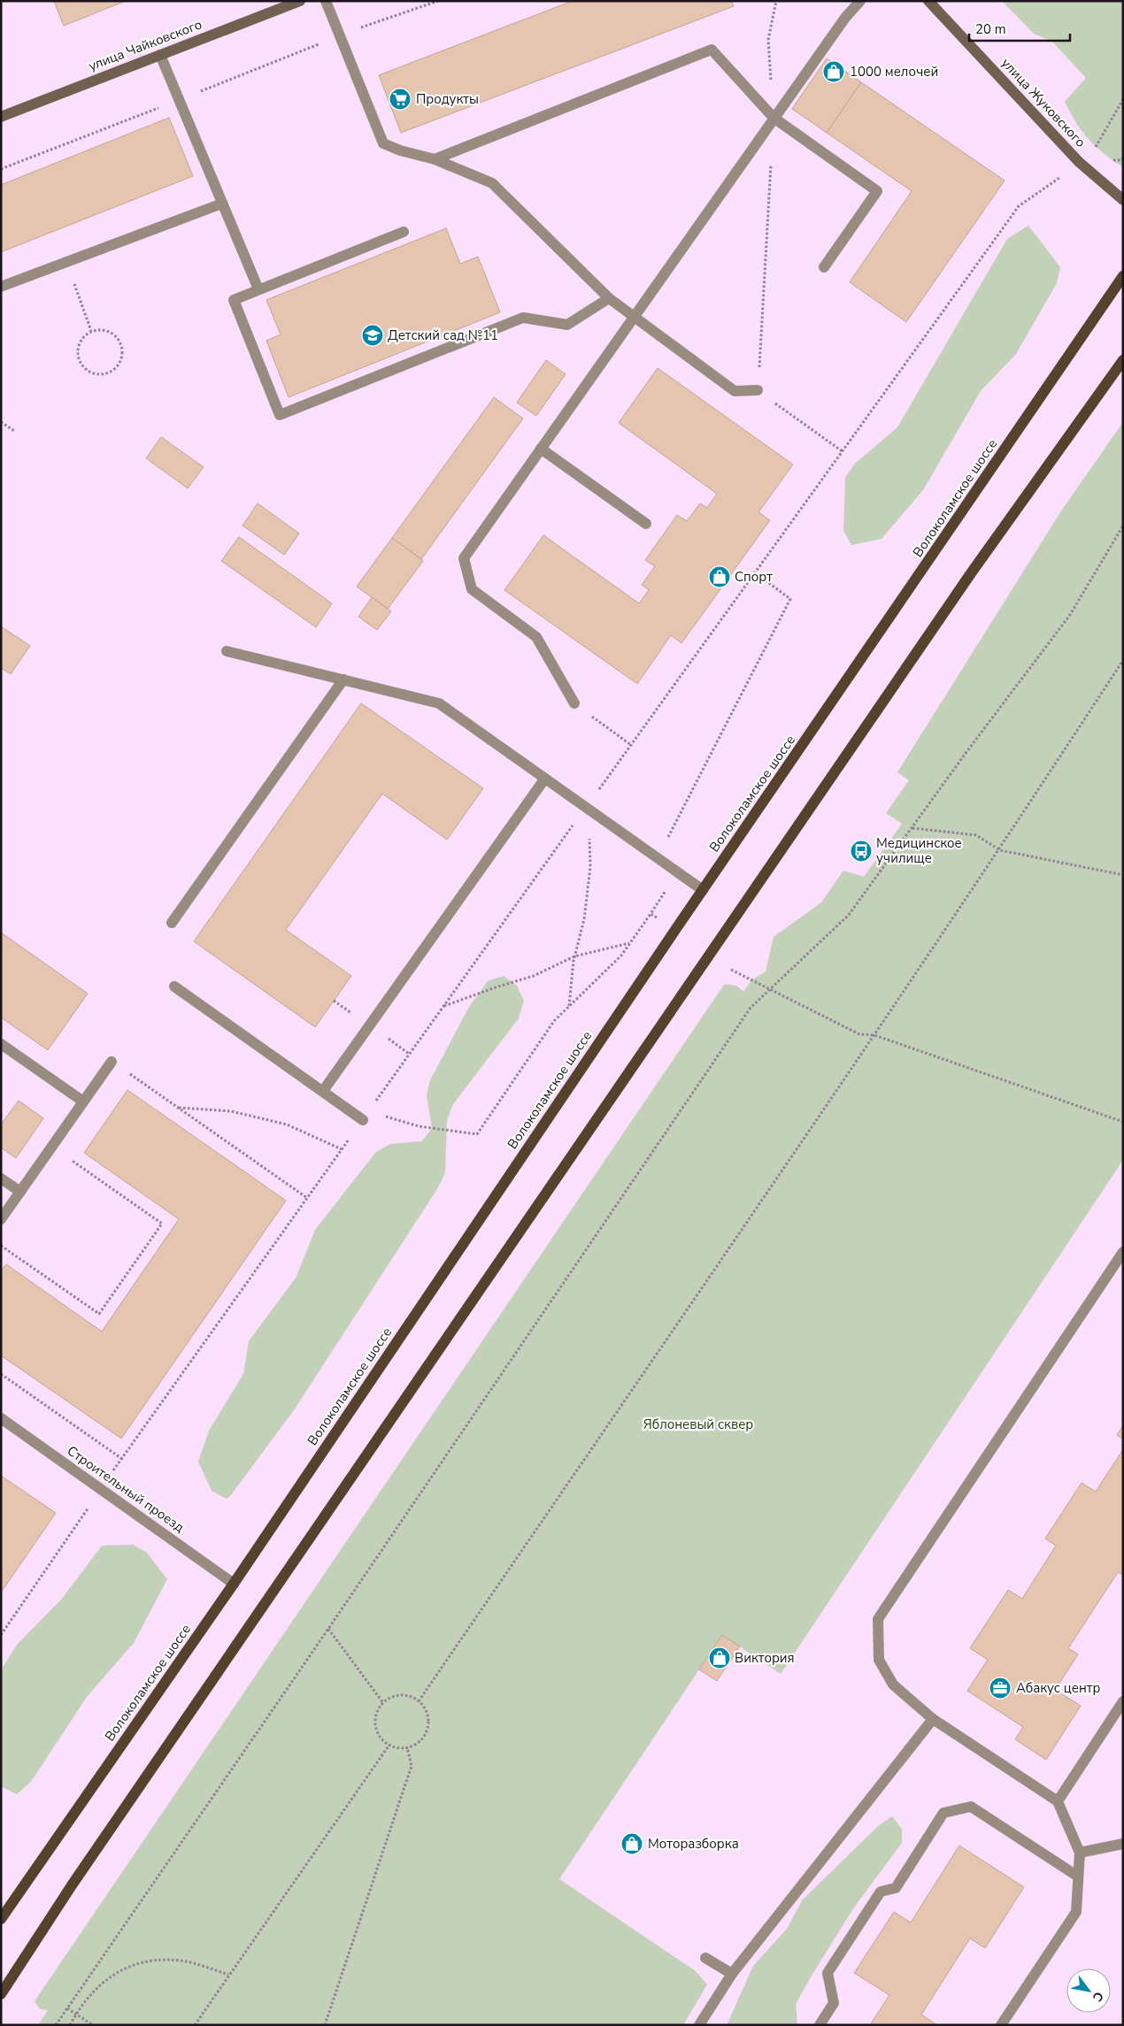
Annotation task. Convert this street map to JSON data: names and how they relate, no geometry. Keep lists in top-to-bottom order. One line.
{"streets":{"main road":["Волоколамское шоссе"],"street":["улица Чайковского","улица Жуковского","Строительный проезд"]},"crossings":[["Волоколамское шоссе","Строительный проезд"]],"parks":["Яблоневый сквер"],"places":{"shop":["1000 мелочей","Спорт","Виктория","Моторазборка"],"supermarket":["Продукты"],"school or university":["Детский сад №11"],"bus stop":["Медицинское училище"],"office":["Абакус центр"]},"scale_bar":"20 m","north":"bottom right"}
